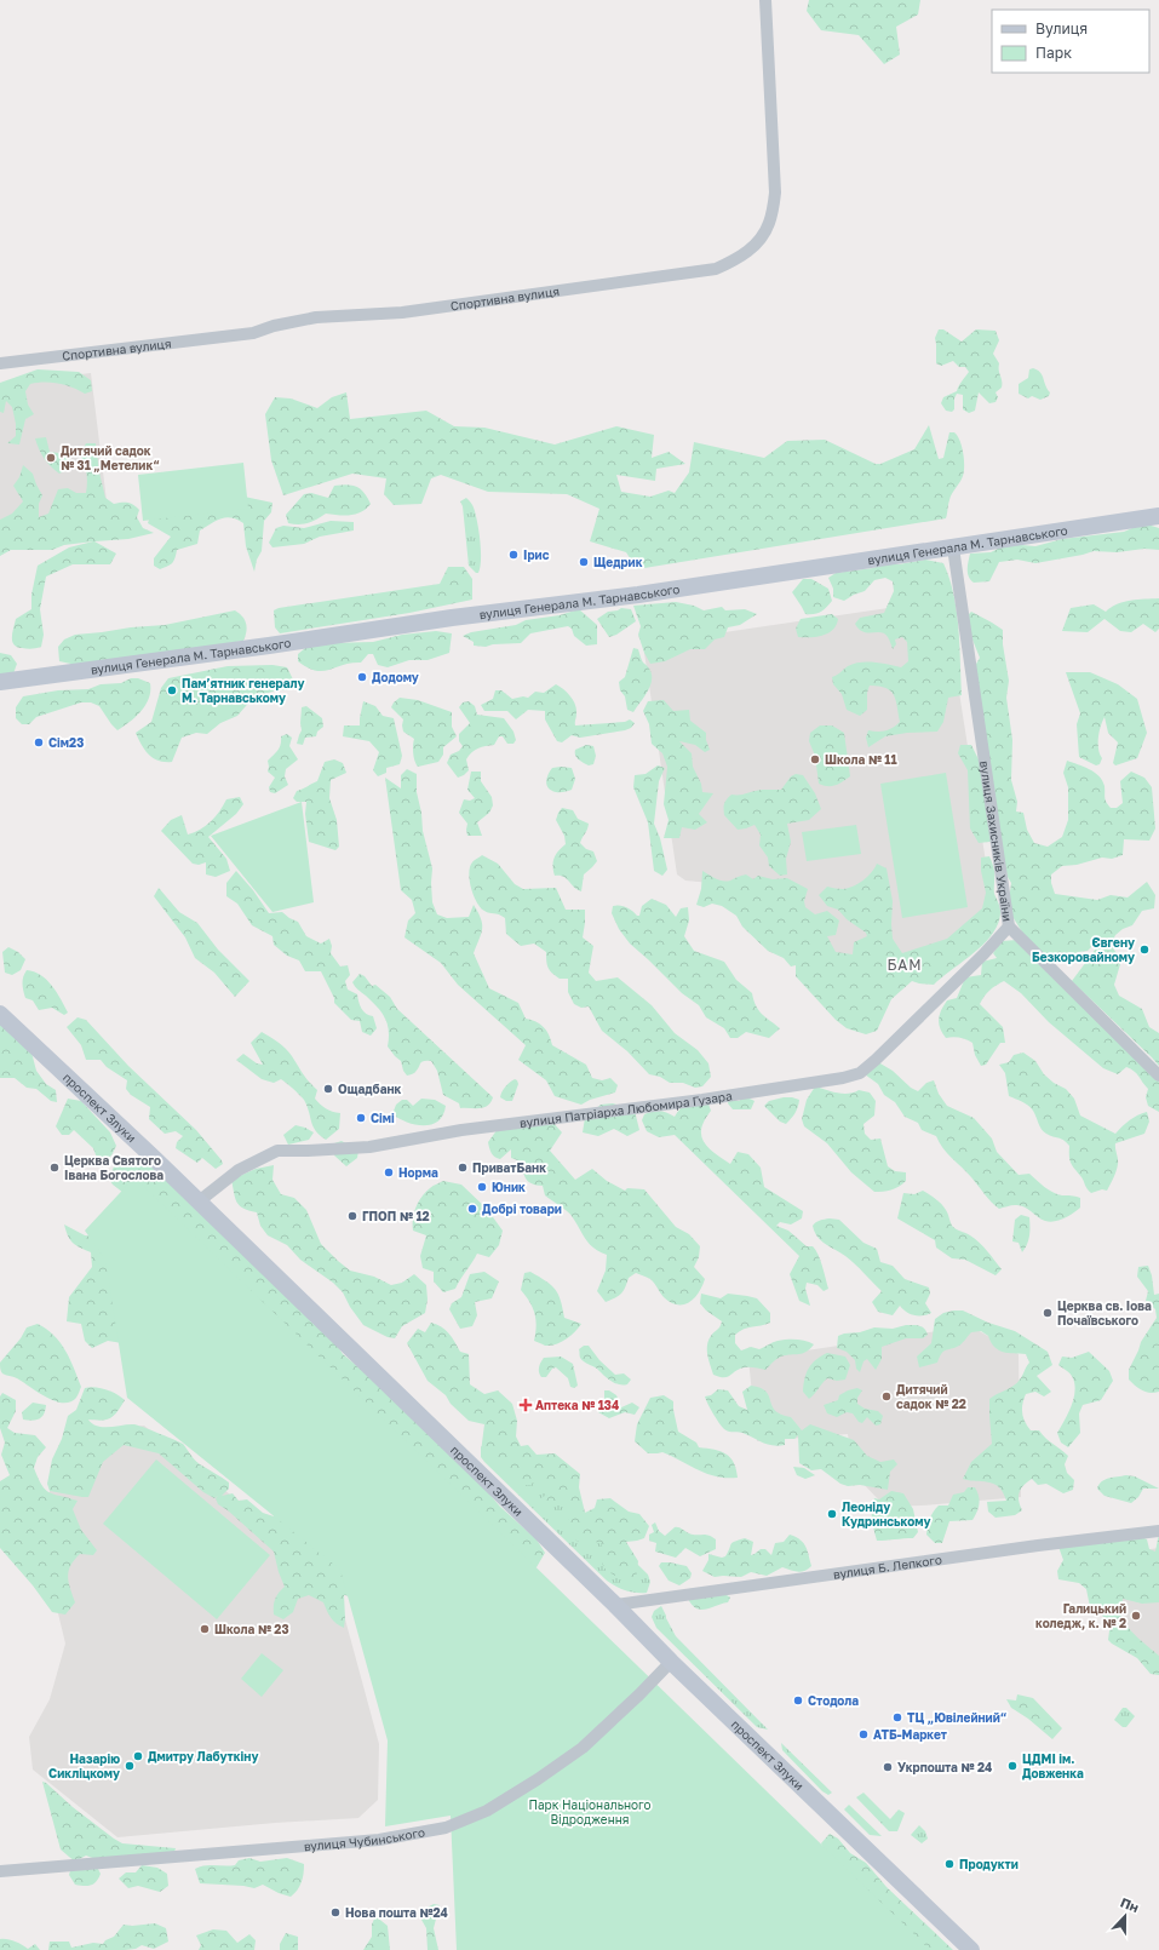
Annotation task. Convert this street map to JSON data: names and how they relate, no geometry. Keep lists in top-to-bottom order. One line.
{"streets":{"main road":["вулиця Генерала М. Тарнавського","проспект Злуки"],"street":["Спортивна вулиця","вулиця Захисників України","вулиця Патріарха Любомира Гузара","вулиця Б. Лепкого","вулиця Чубинського"]},"crossings":[["вулиця Генерала М. Тарнавського","вулиця Захисників України"],["вулиця Захисників України","вулиця Патріарха Любомира Гузара"],["проспект Злуки","вулиця Патріарха Любомира Гузара"],["проспект Злуки","вулиця Б. Лепкого"],["проспект Злуки","вулиця Чубинського"]],"districts":["БАМ"],"parks":["Парк Національного Відродження"],"places":{"other":["Дитячий садок № 31 „Метелик“","Ірис","Щедрик","Додому","Пам’ятник генералу М. Тарнавському","Сім23","Школа № 11","Євгену Безкоровайному","Ощадбанк","Сімі","Церква Святого Івана Богослова","ПриватБанк","Норма","Юник","Добрі товари","ГПОП № 12","Церква св. Іова Почаївського","Дитячий садок № 22","Леоніду Кудринському","Галицький коледж, к. № 2","Школа № 23","Стодола","ТЦ „Ювілейний“","АТБ-Маркет","Дмитру Лабуткіну","Назарію Сикліцкому","ЦДМІ ім. Довженка","Укрпошта № 24","Продукти","Нова пошта №24"],"health":["Аптека № 134"]},"legend":["Вулиця","Парк"],"north":"top"}
